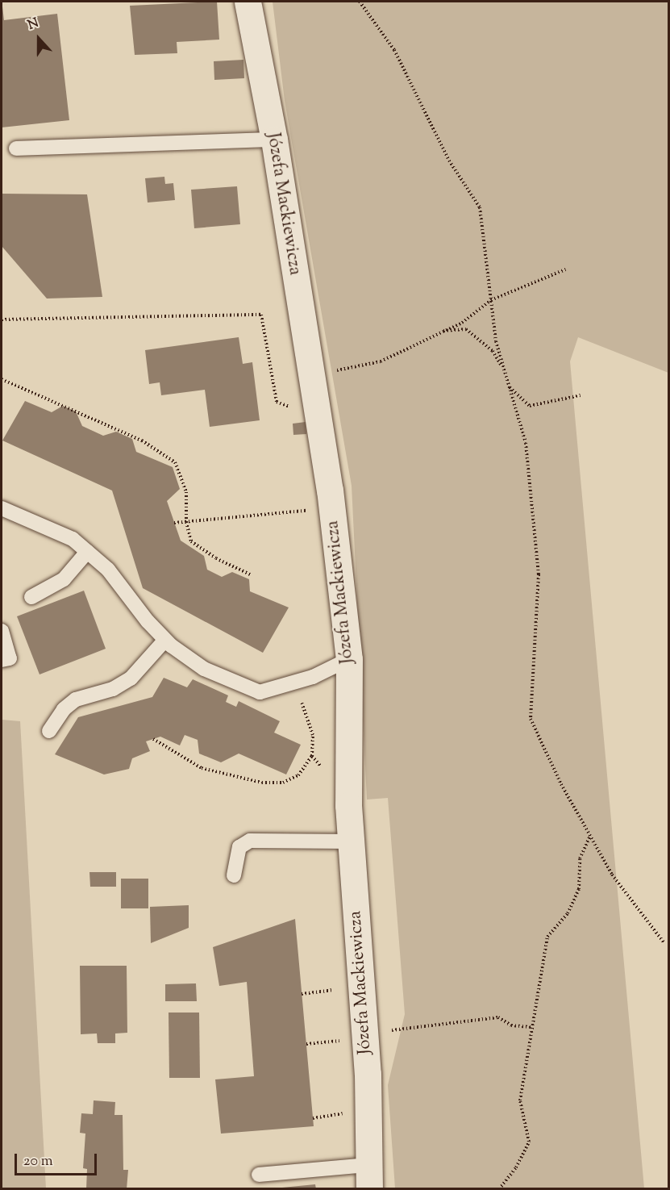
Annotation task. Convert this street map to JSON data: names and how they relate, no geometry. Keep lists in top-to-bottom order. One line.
{"streets":{"street":["Józefa Mackiewicza"]},"scale_bar":"20 m","north":"top"}
